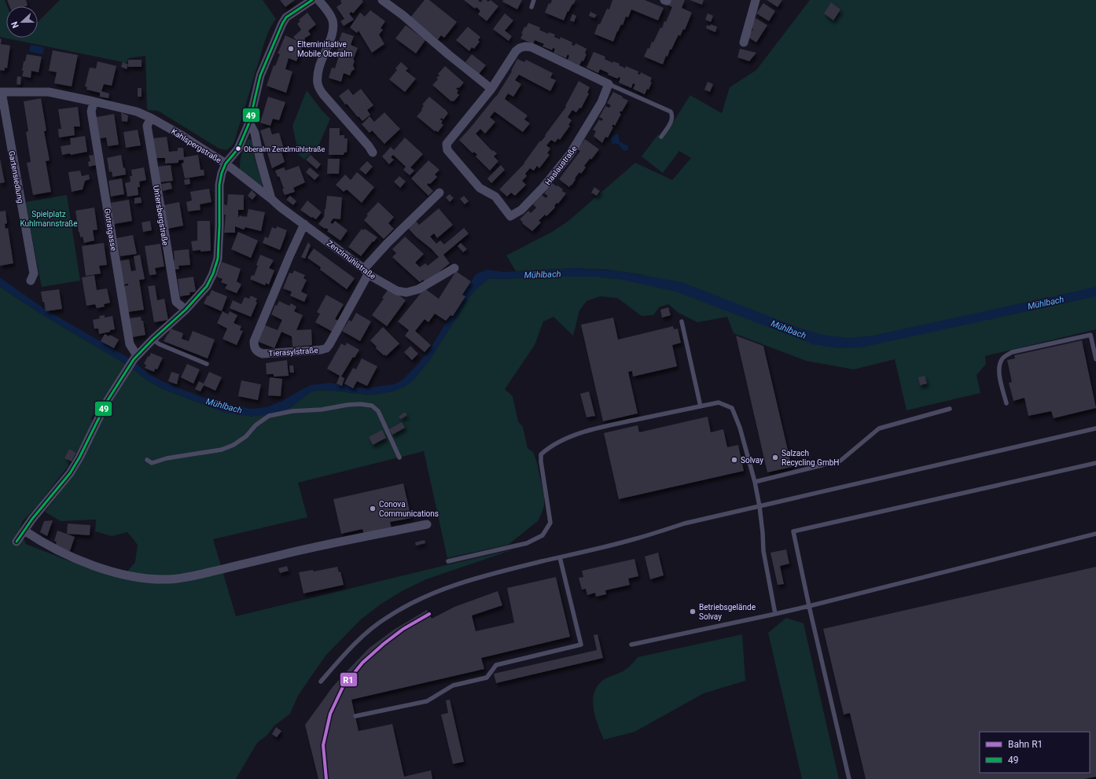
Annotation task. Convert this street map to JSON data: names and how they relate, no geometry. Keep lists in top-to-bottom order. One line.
{"streets":{"street":["Kahlspergstraße","Haslaustraße","Gartensiedlung","Untersbergstraße","Gutratgasse","Zenzlmühlstraße","Tierasylstraße"]},"crossings":[["Kahlspergstraße","Gartensiedlung"],["Kahlspergstraße","Untersbergstraße"],["Kahlspergstraße","Gutratgasse"],["Kahlspergstraße","Zenzlmühlstraße"],["Zenzlmühlstraße","Tierasylstraße"]],"water":["Mühlbach"],"parks":["Spielplatz Kuhlmannstraße"],"places":["Elterninitiative Mobile Oberalm","Oberalm Zenzlmühlstraße","Salzach Recycling GmbH","Solvay","Conova Communications","Betriebsgelände Solvay"],"lines":["transit line 49","rail line R1"],"legend":["Bahn R1","49"],"north":"left"}
